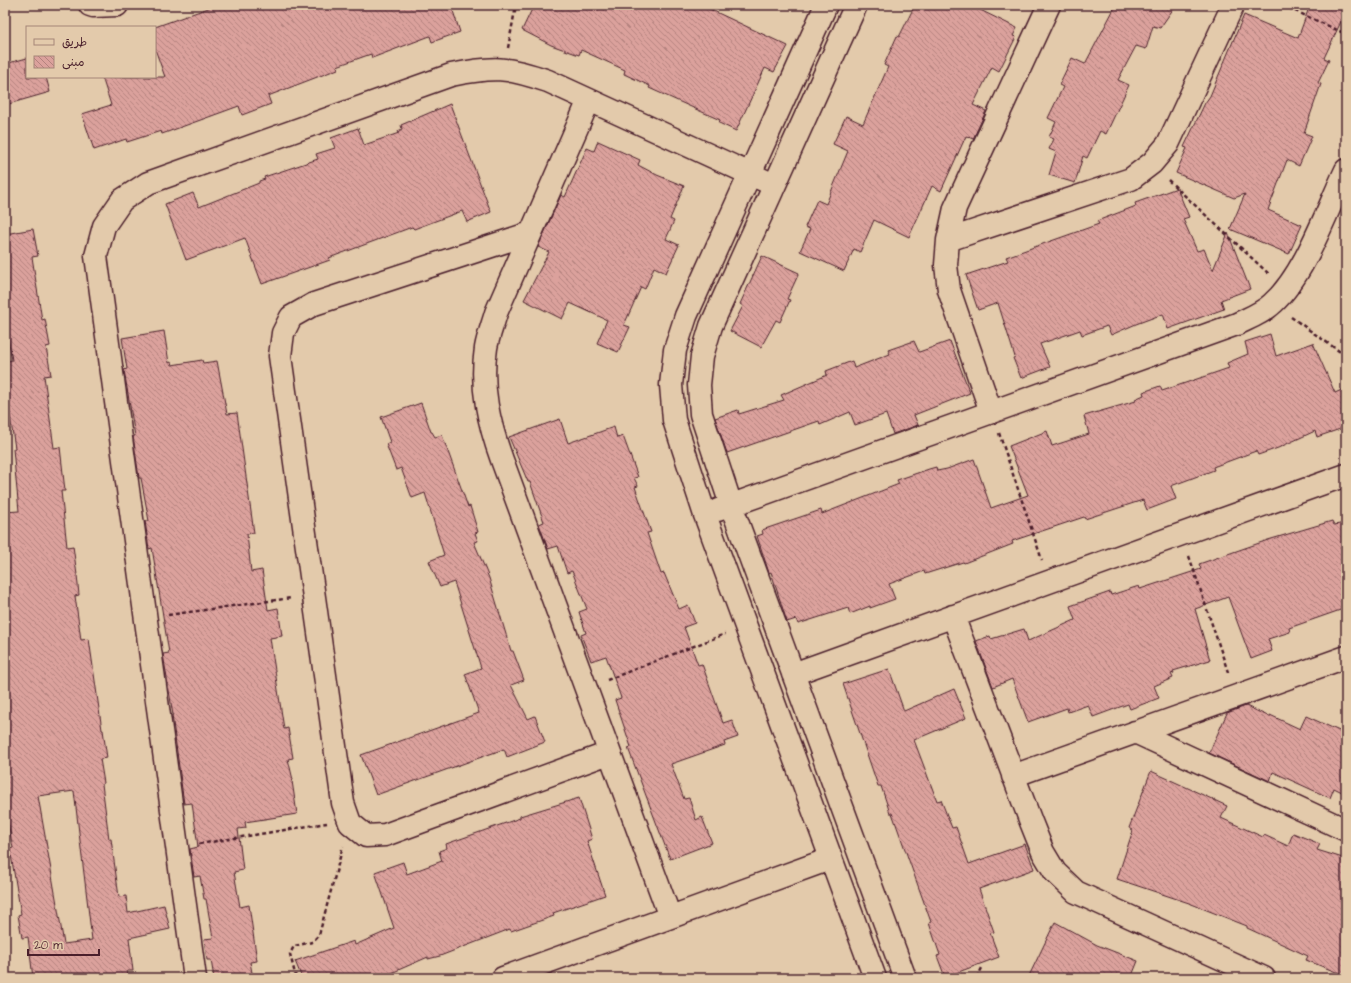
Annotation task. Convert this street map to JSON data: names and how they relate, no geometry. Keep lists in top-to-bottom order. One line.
{"legend":["طريق","مبنى"],"scale_bar":"20 m"}
